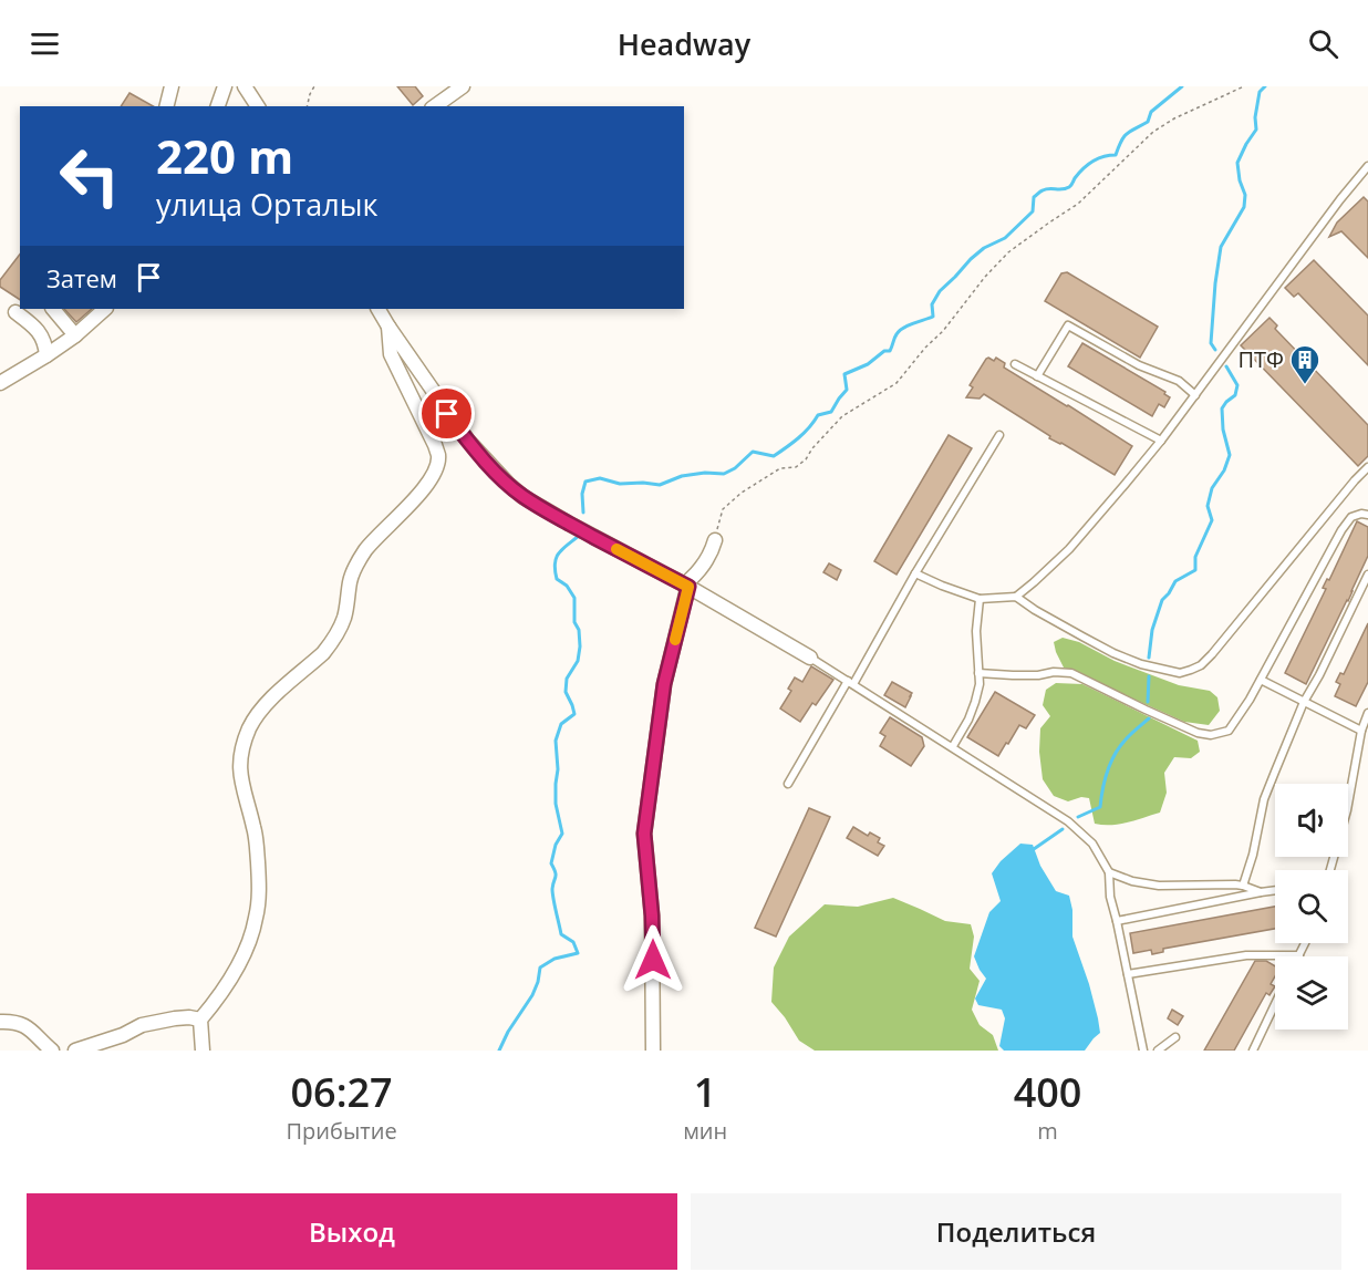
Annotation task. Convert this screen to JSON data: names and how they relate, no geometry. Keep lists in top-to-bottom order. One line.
{"places":{"building":["ПТФ"]},"page":{"header":"Headway","turn":["220 m","улица Орталык"],"then":"Затем","eta":["06:27","Прибытие","1","мин","400","m"],"buttons":["Выход","Поделиться"]}}
